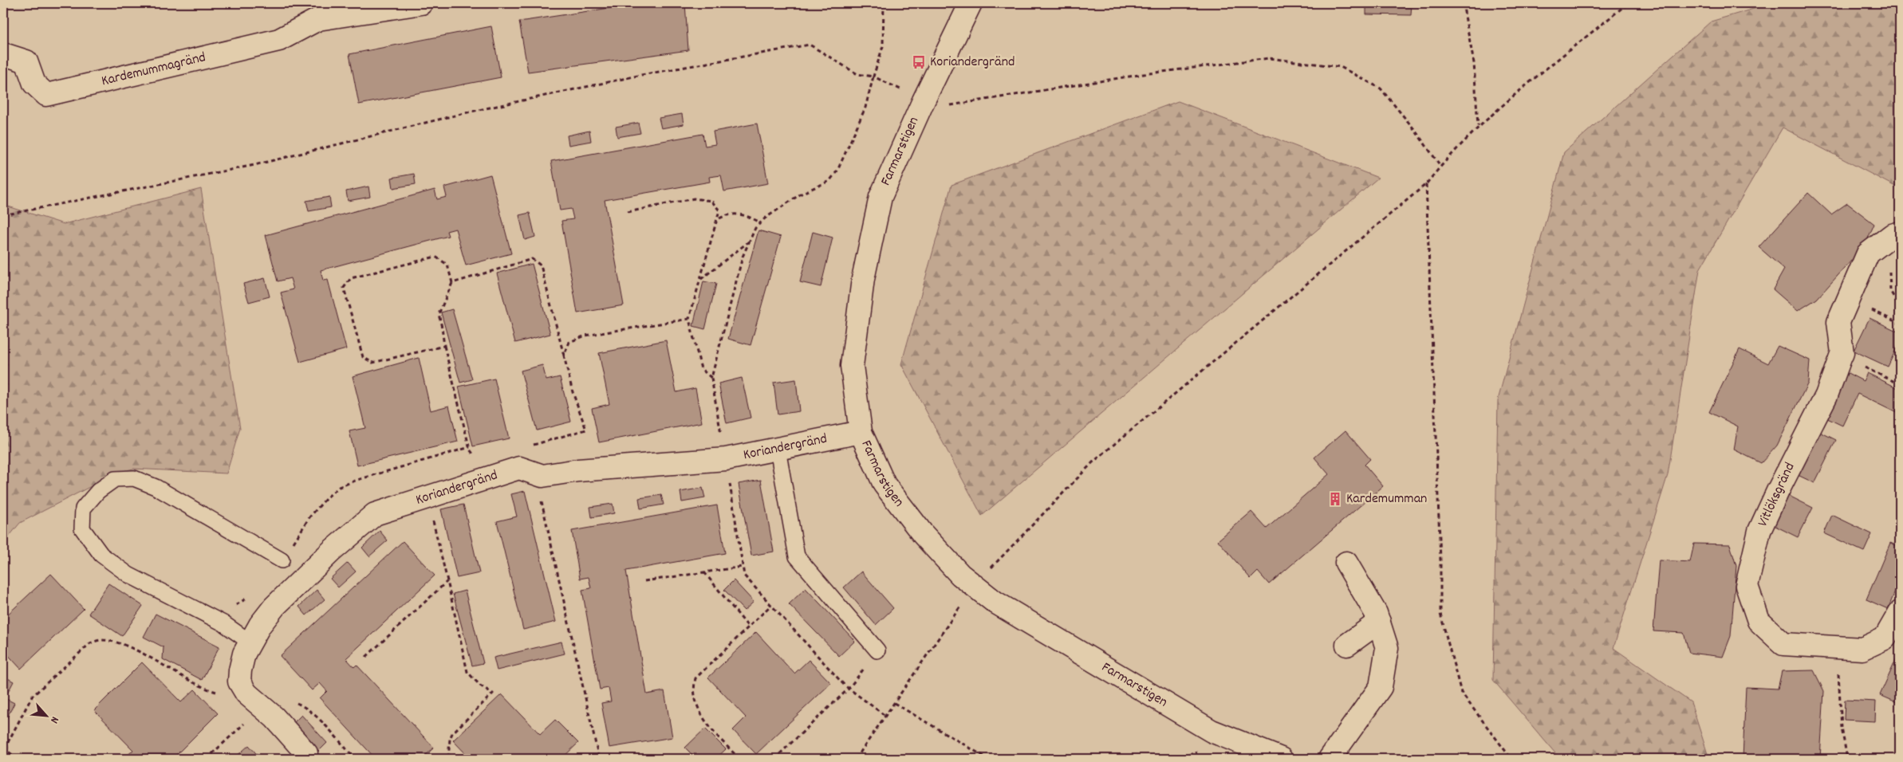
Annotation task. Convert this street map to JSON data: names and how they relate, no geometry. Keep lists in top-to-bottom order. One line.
{"streets":{"street":["Kardemummagränd","Farmarstigen","Koriandergränd","Vitlöksgränd"]},"crossings":[["Farmarstigen","Koriandergränd"]],"places":{"bus stop":["Koriandergränd"],"building":["Kardemumman"]},"north":"bottom right"}
